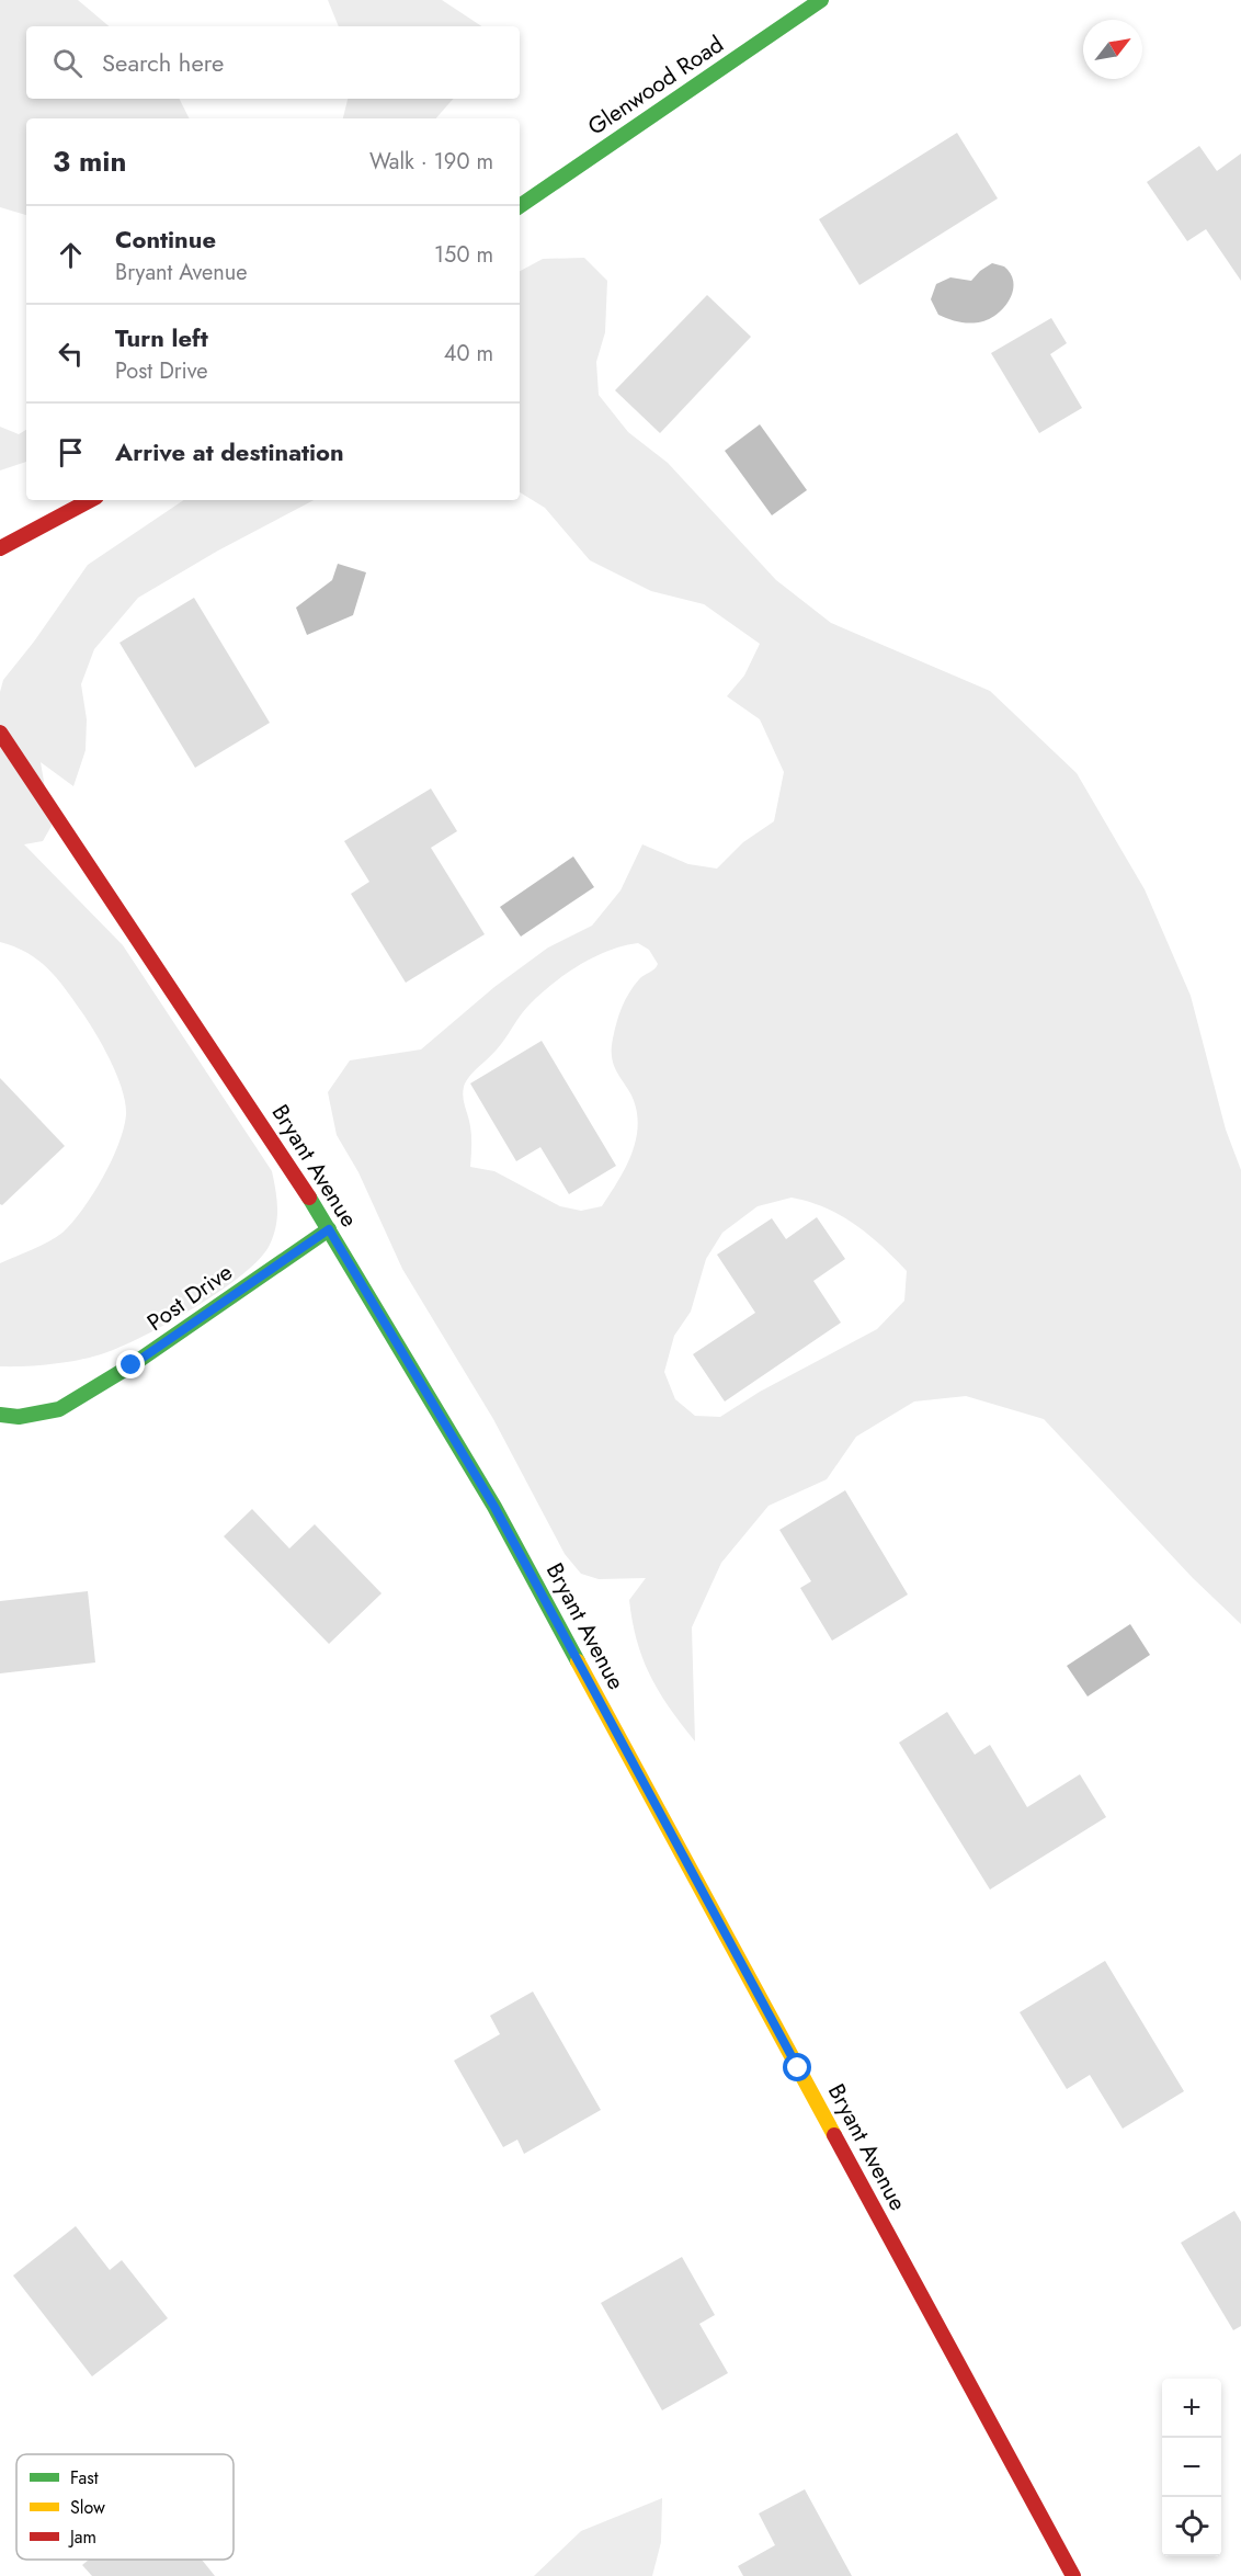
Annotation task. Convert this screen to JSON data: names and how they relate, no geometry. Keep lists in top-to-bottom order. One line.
{"streets":{"main road":["Glenwood Road","Bryant Avenue","Post Drive"]},"crossings":[["Bryant Avenue","Post Drive"]],"legend":["Fast","Slow","Jam"],"north":"top right","page":{"search":"Search here","heading":["3 min","Walk · 190 m"],"list":[["Continue","Bryant Avenue","150 m"],["Turn left","Post Drive","40 m"],"Arrive at destination"],"map_buttons":["+","−"]}}
